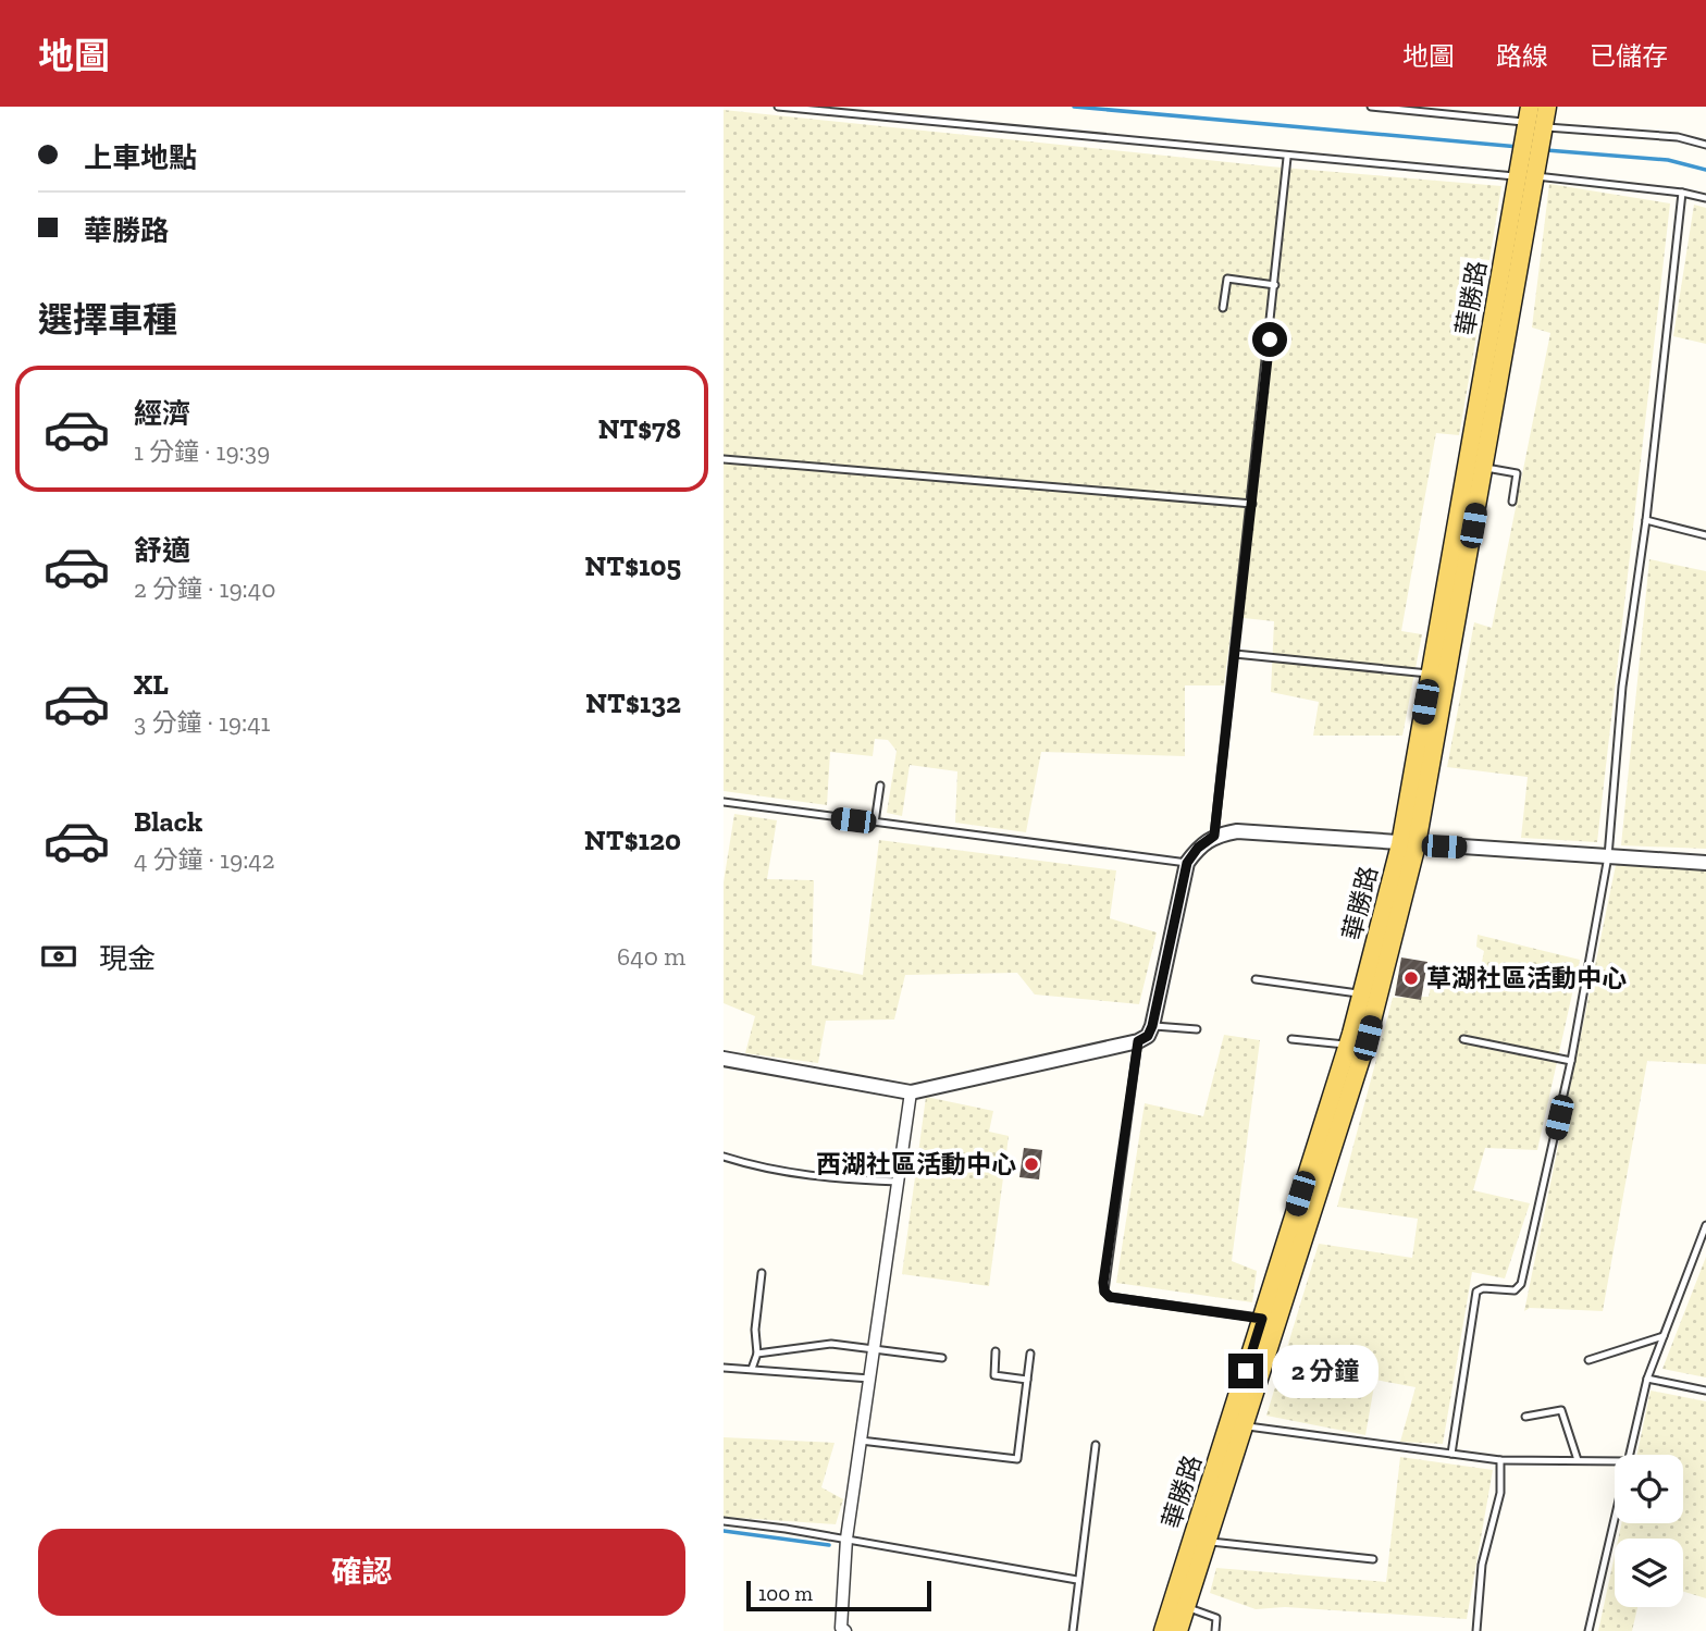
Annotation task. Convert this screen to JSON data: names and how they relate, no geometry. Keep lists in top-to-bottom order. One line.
{"streets":{"main road":["華勝路"]},"places":["草湖社區活動中心","西湖社區活動中心"],"scale_bar":"100 m","page":{"header":"地圖","nav":["地圖","路線","已儲存"],"banner":["上車地點","華勝路"],"heading":"選擇車種","list":[{"name":"經濟","note":"1 分鐘 · 19:39","value":"NT$78"},{"name":"舒適","note":"2 分鐘 · 19:40","value":"NT$105"},{"name":"XL","note":"3 分鐘 · 19:41","value":"NT$132"},{"name":"Black","note":"4 分鐘 · 19:42","value":"NT$120"}],"pay":["現金","640 m"],"bubble":"2 分鐘","buttons":"確認","scale":"100 m"}}
